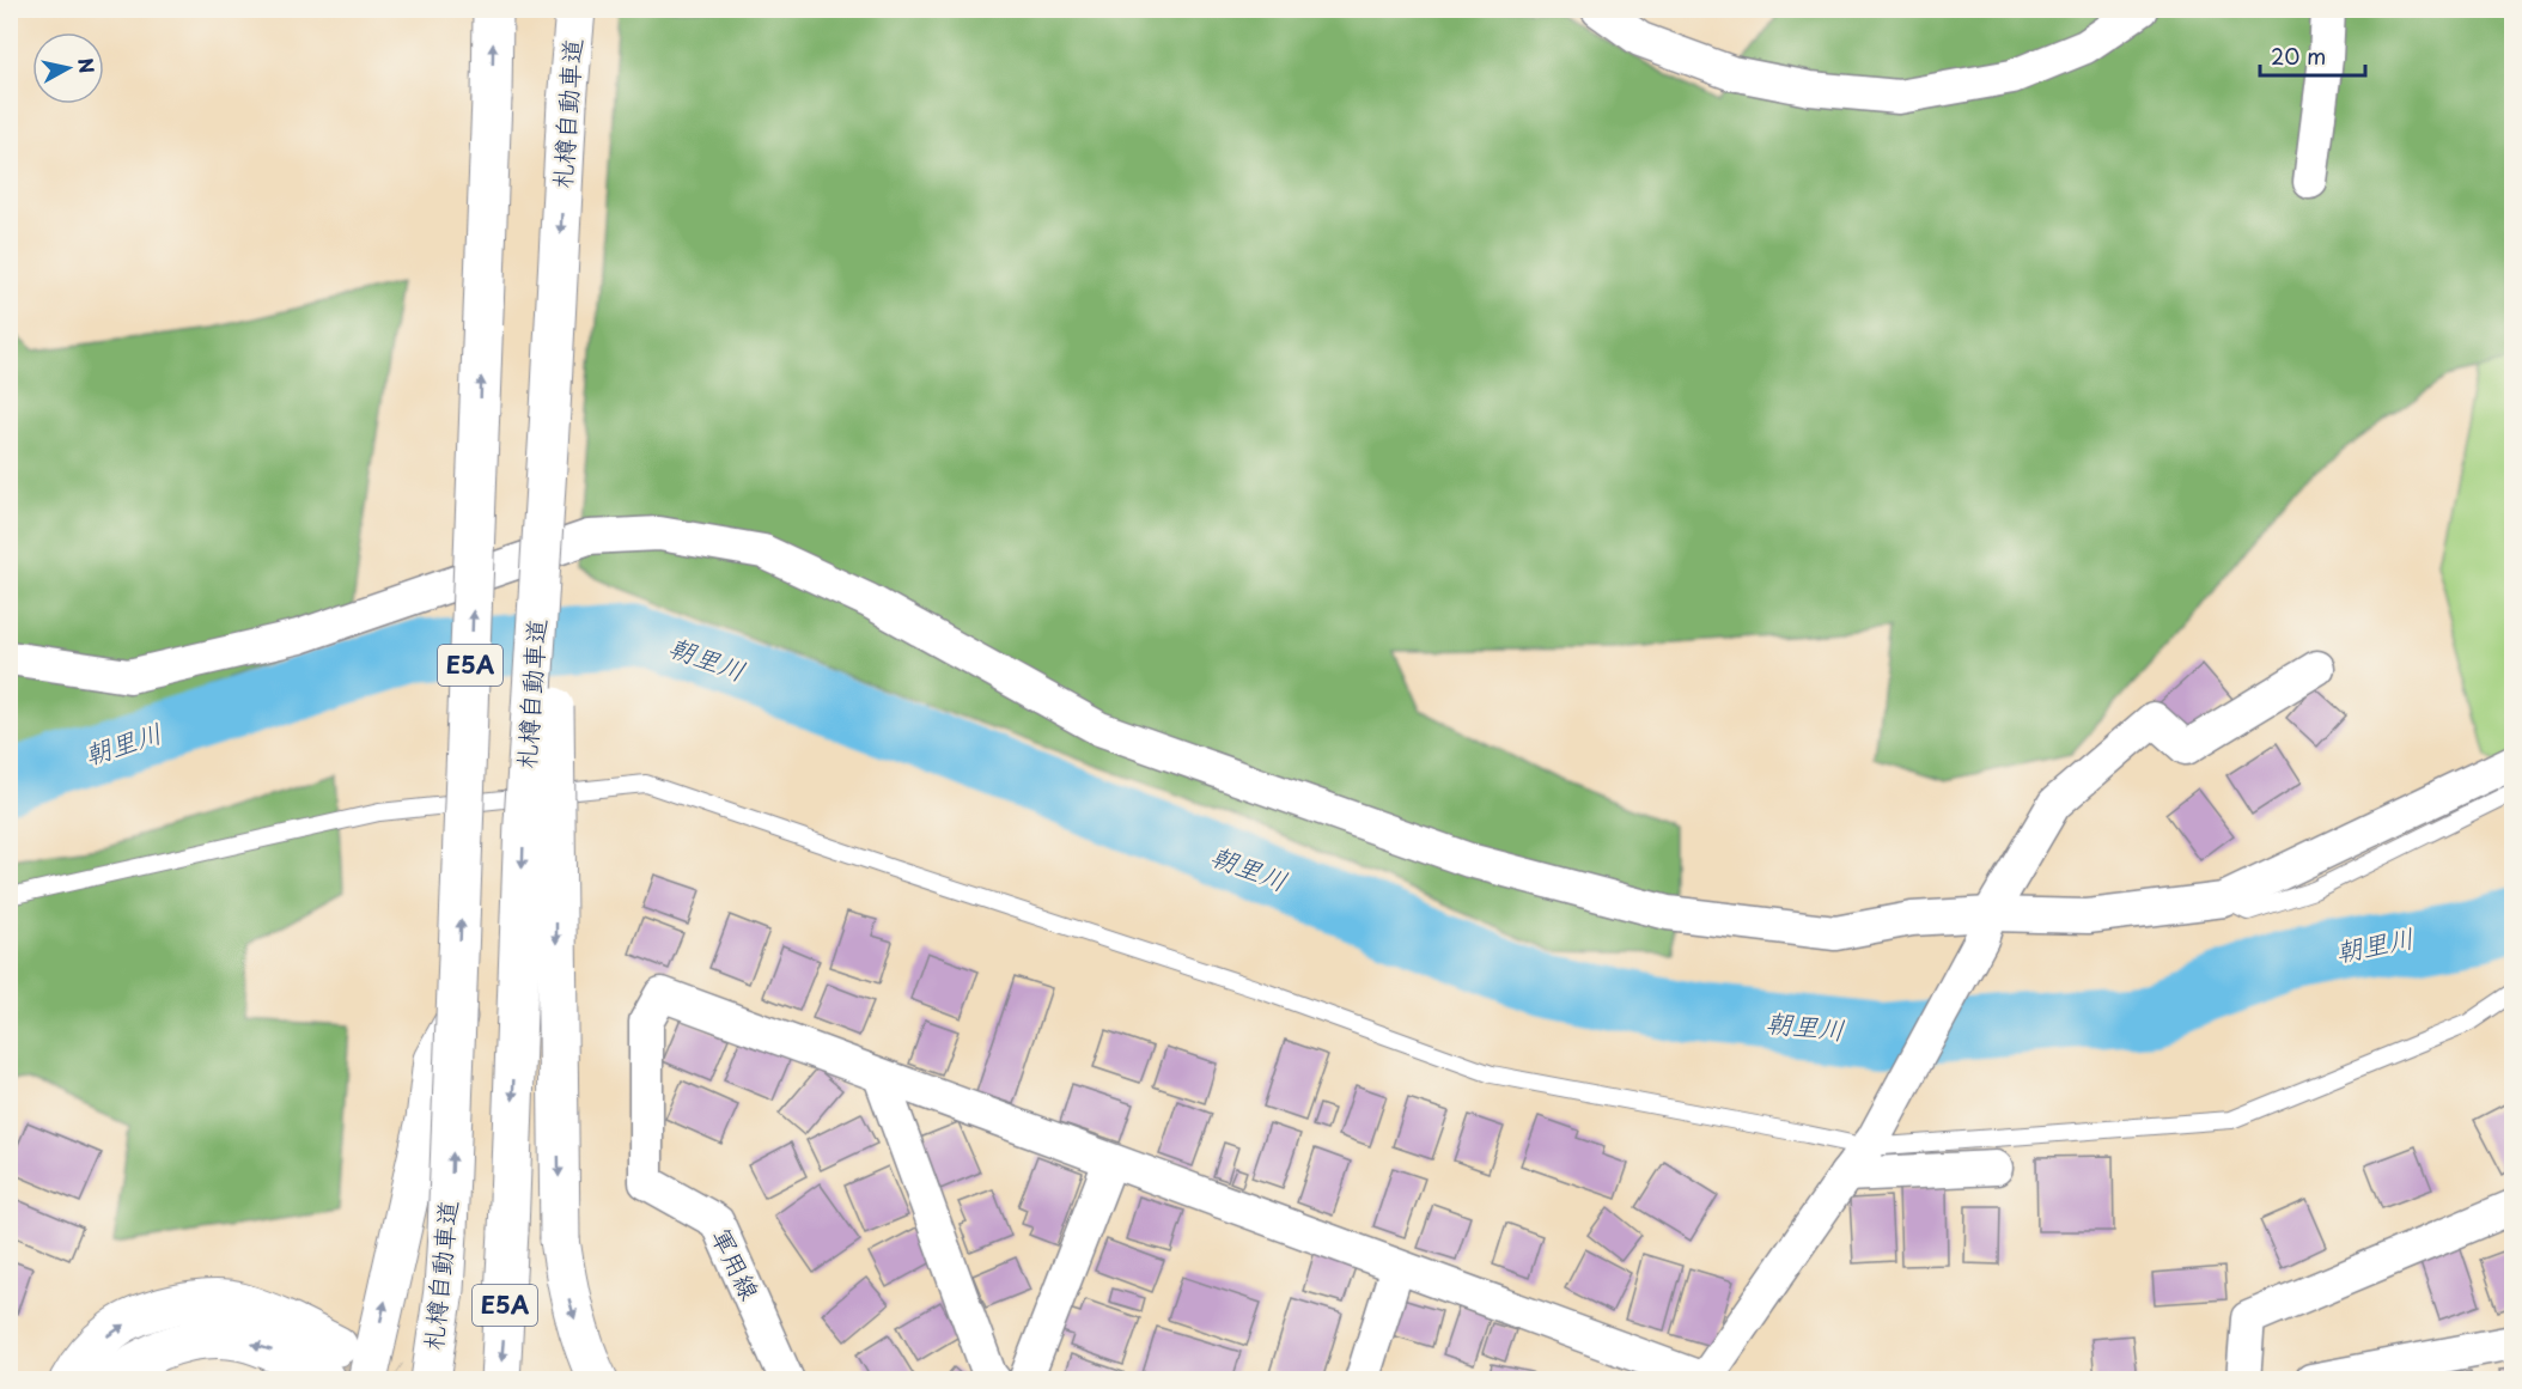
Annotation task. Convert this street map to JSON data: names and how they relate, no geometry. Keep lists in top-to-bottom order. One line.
{"streets":{"highway":["札樽自動車道","E5A"],"street":["軍用線"]},"water":["朝里川"],"scale_bar":"20 m","north":"right"}
